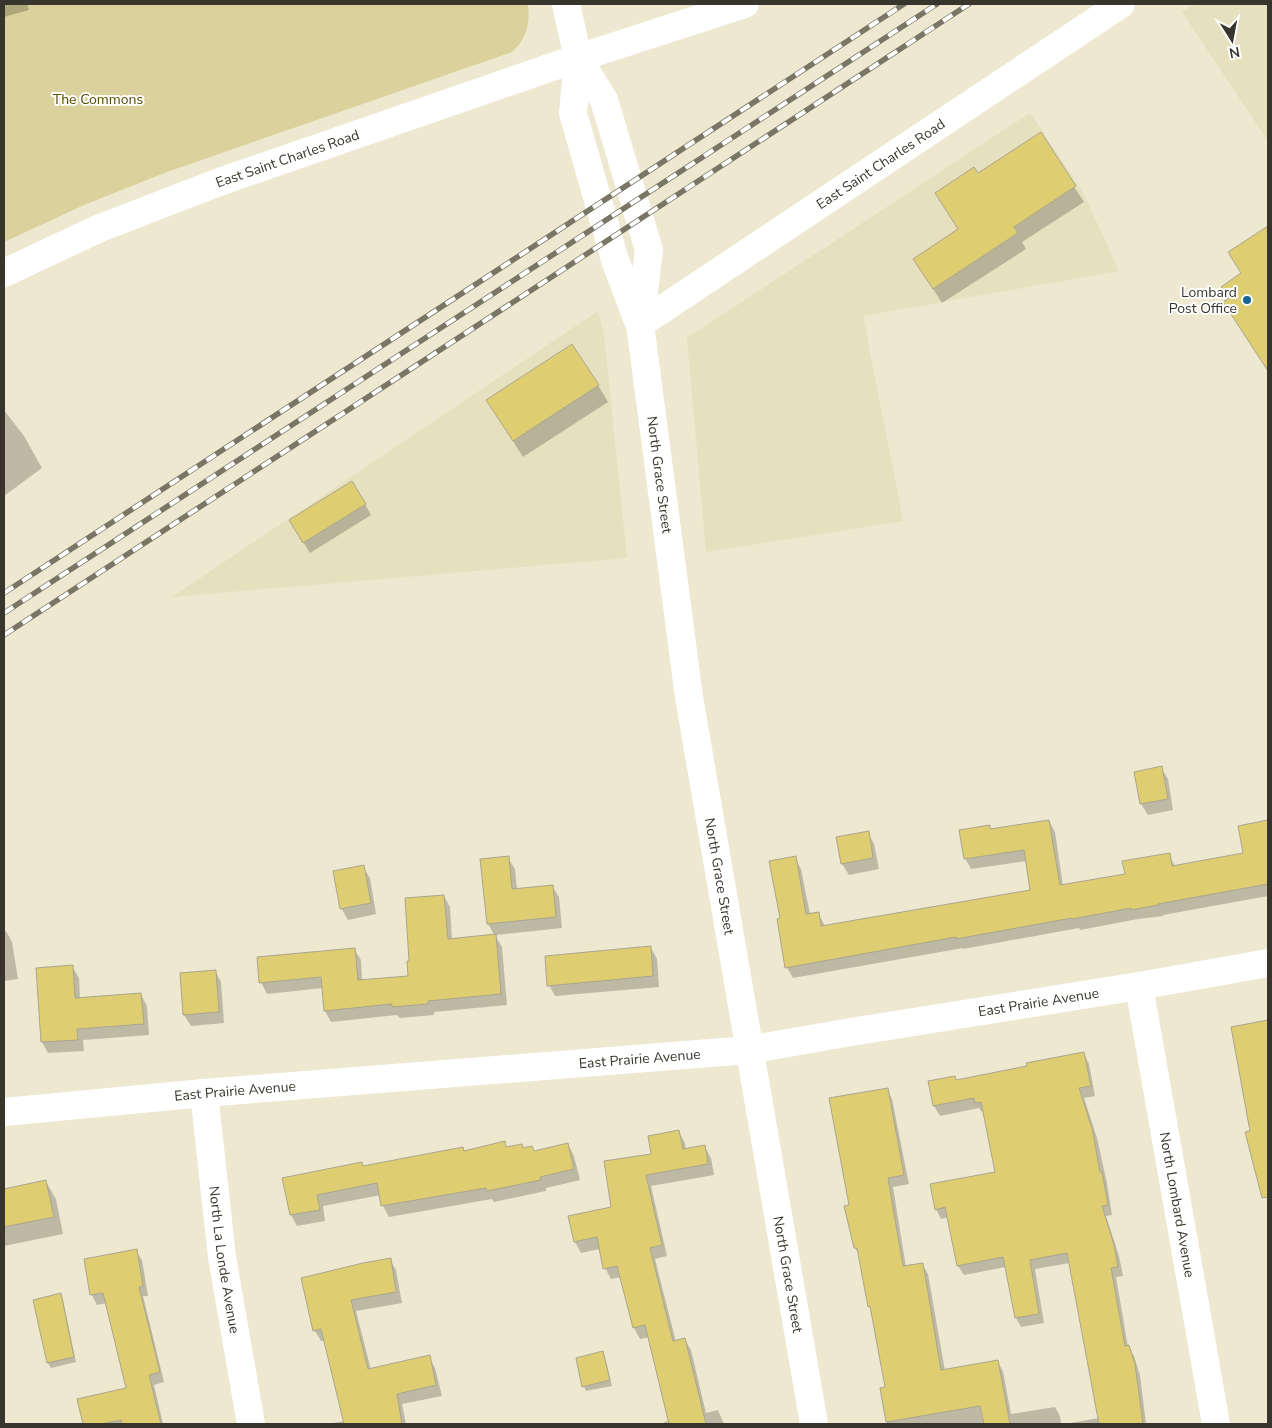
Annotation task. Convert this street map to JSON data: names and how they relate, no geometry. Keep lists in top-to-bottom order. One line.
{"streets":{"street":["East Saint Charles Road","North Grace Street","East Prairie Avenue","North Lombard Avenue","North La Londe Avenue"]},"crossings":[["East Saint Charles Road","North Grace Street"],["North Grace Street","East Prairie Avenue"],["East Prairie Avenue","North Lombard Avenue"],["East Prairie Avenue","North La Londe Avenue"]],"parks":["The Commons"],"places":["Lombard Post Office"],"north":"bottom"}
